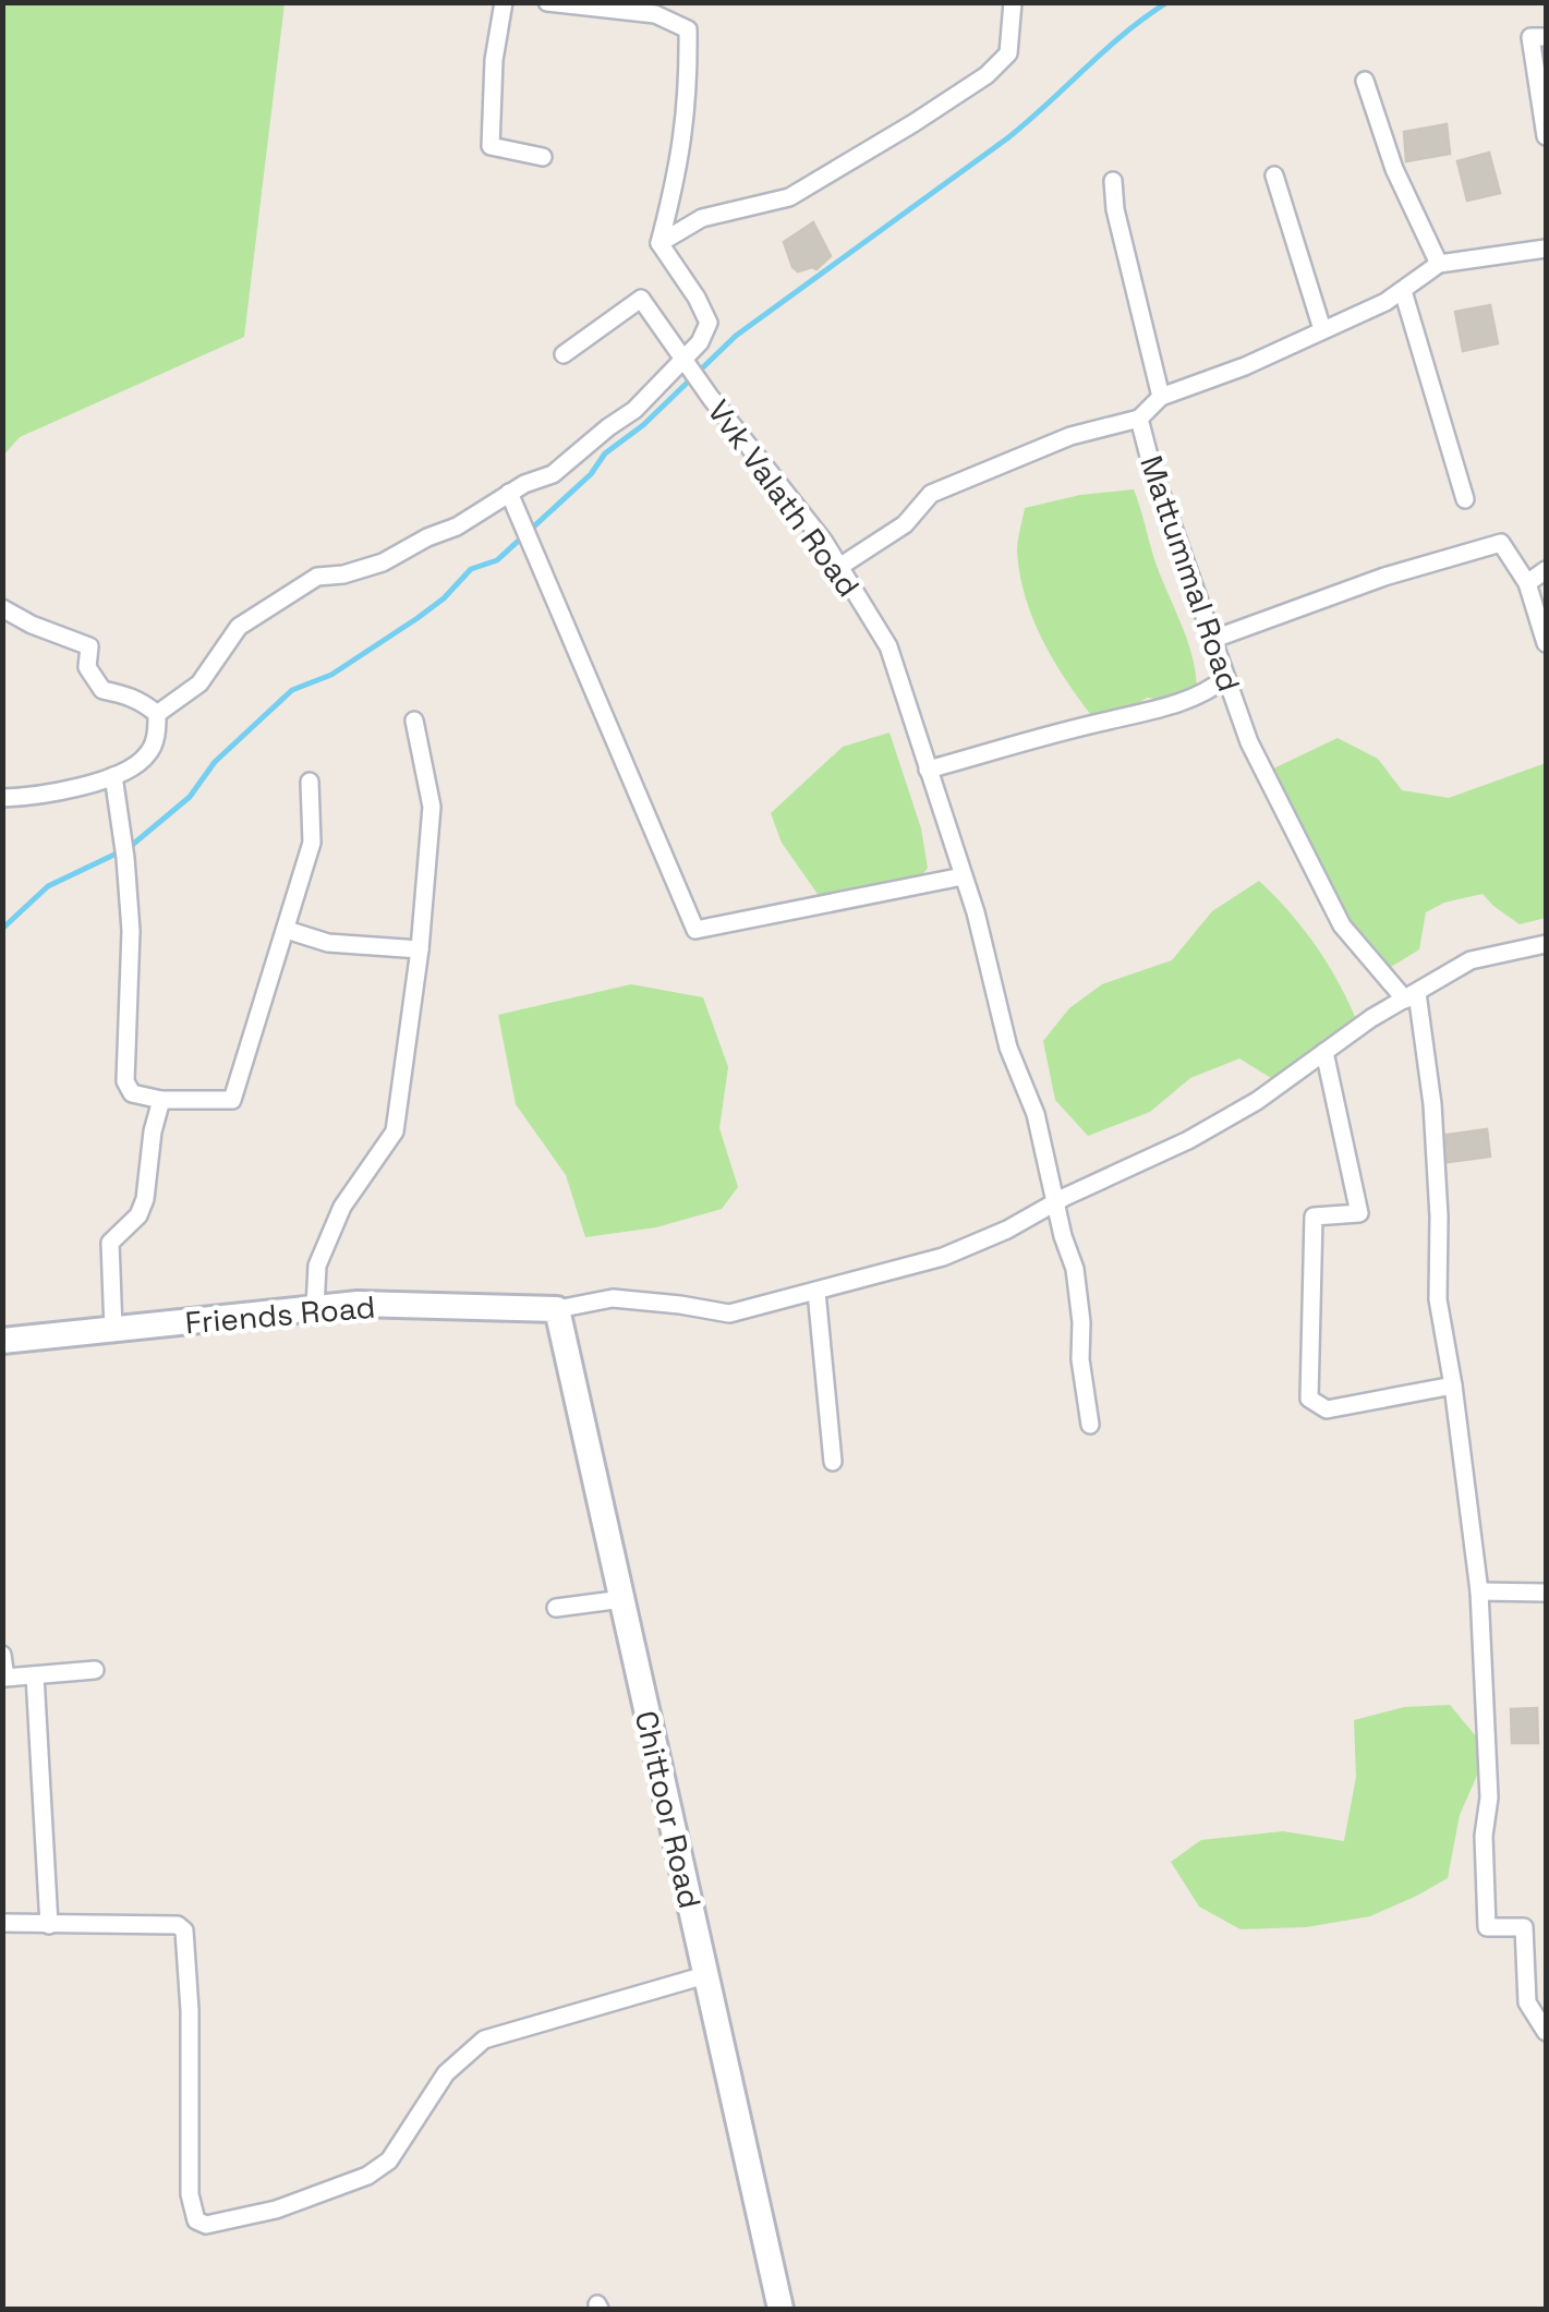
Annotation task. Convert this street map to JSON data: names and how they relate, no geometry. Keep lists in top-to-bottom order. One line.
{"streets":{"main road":["Friends Road","Chittoor Road"],"street":["Vvk Valath Road","Mattummal Road"]},"crossings":[["Friends Road","Chittoor Road"]]}
